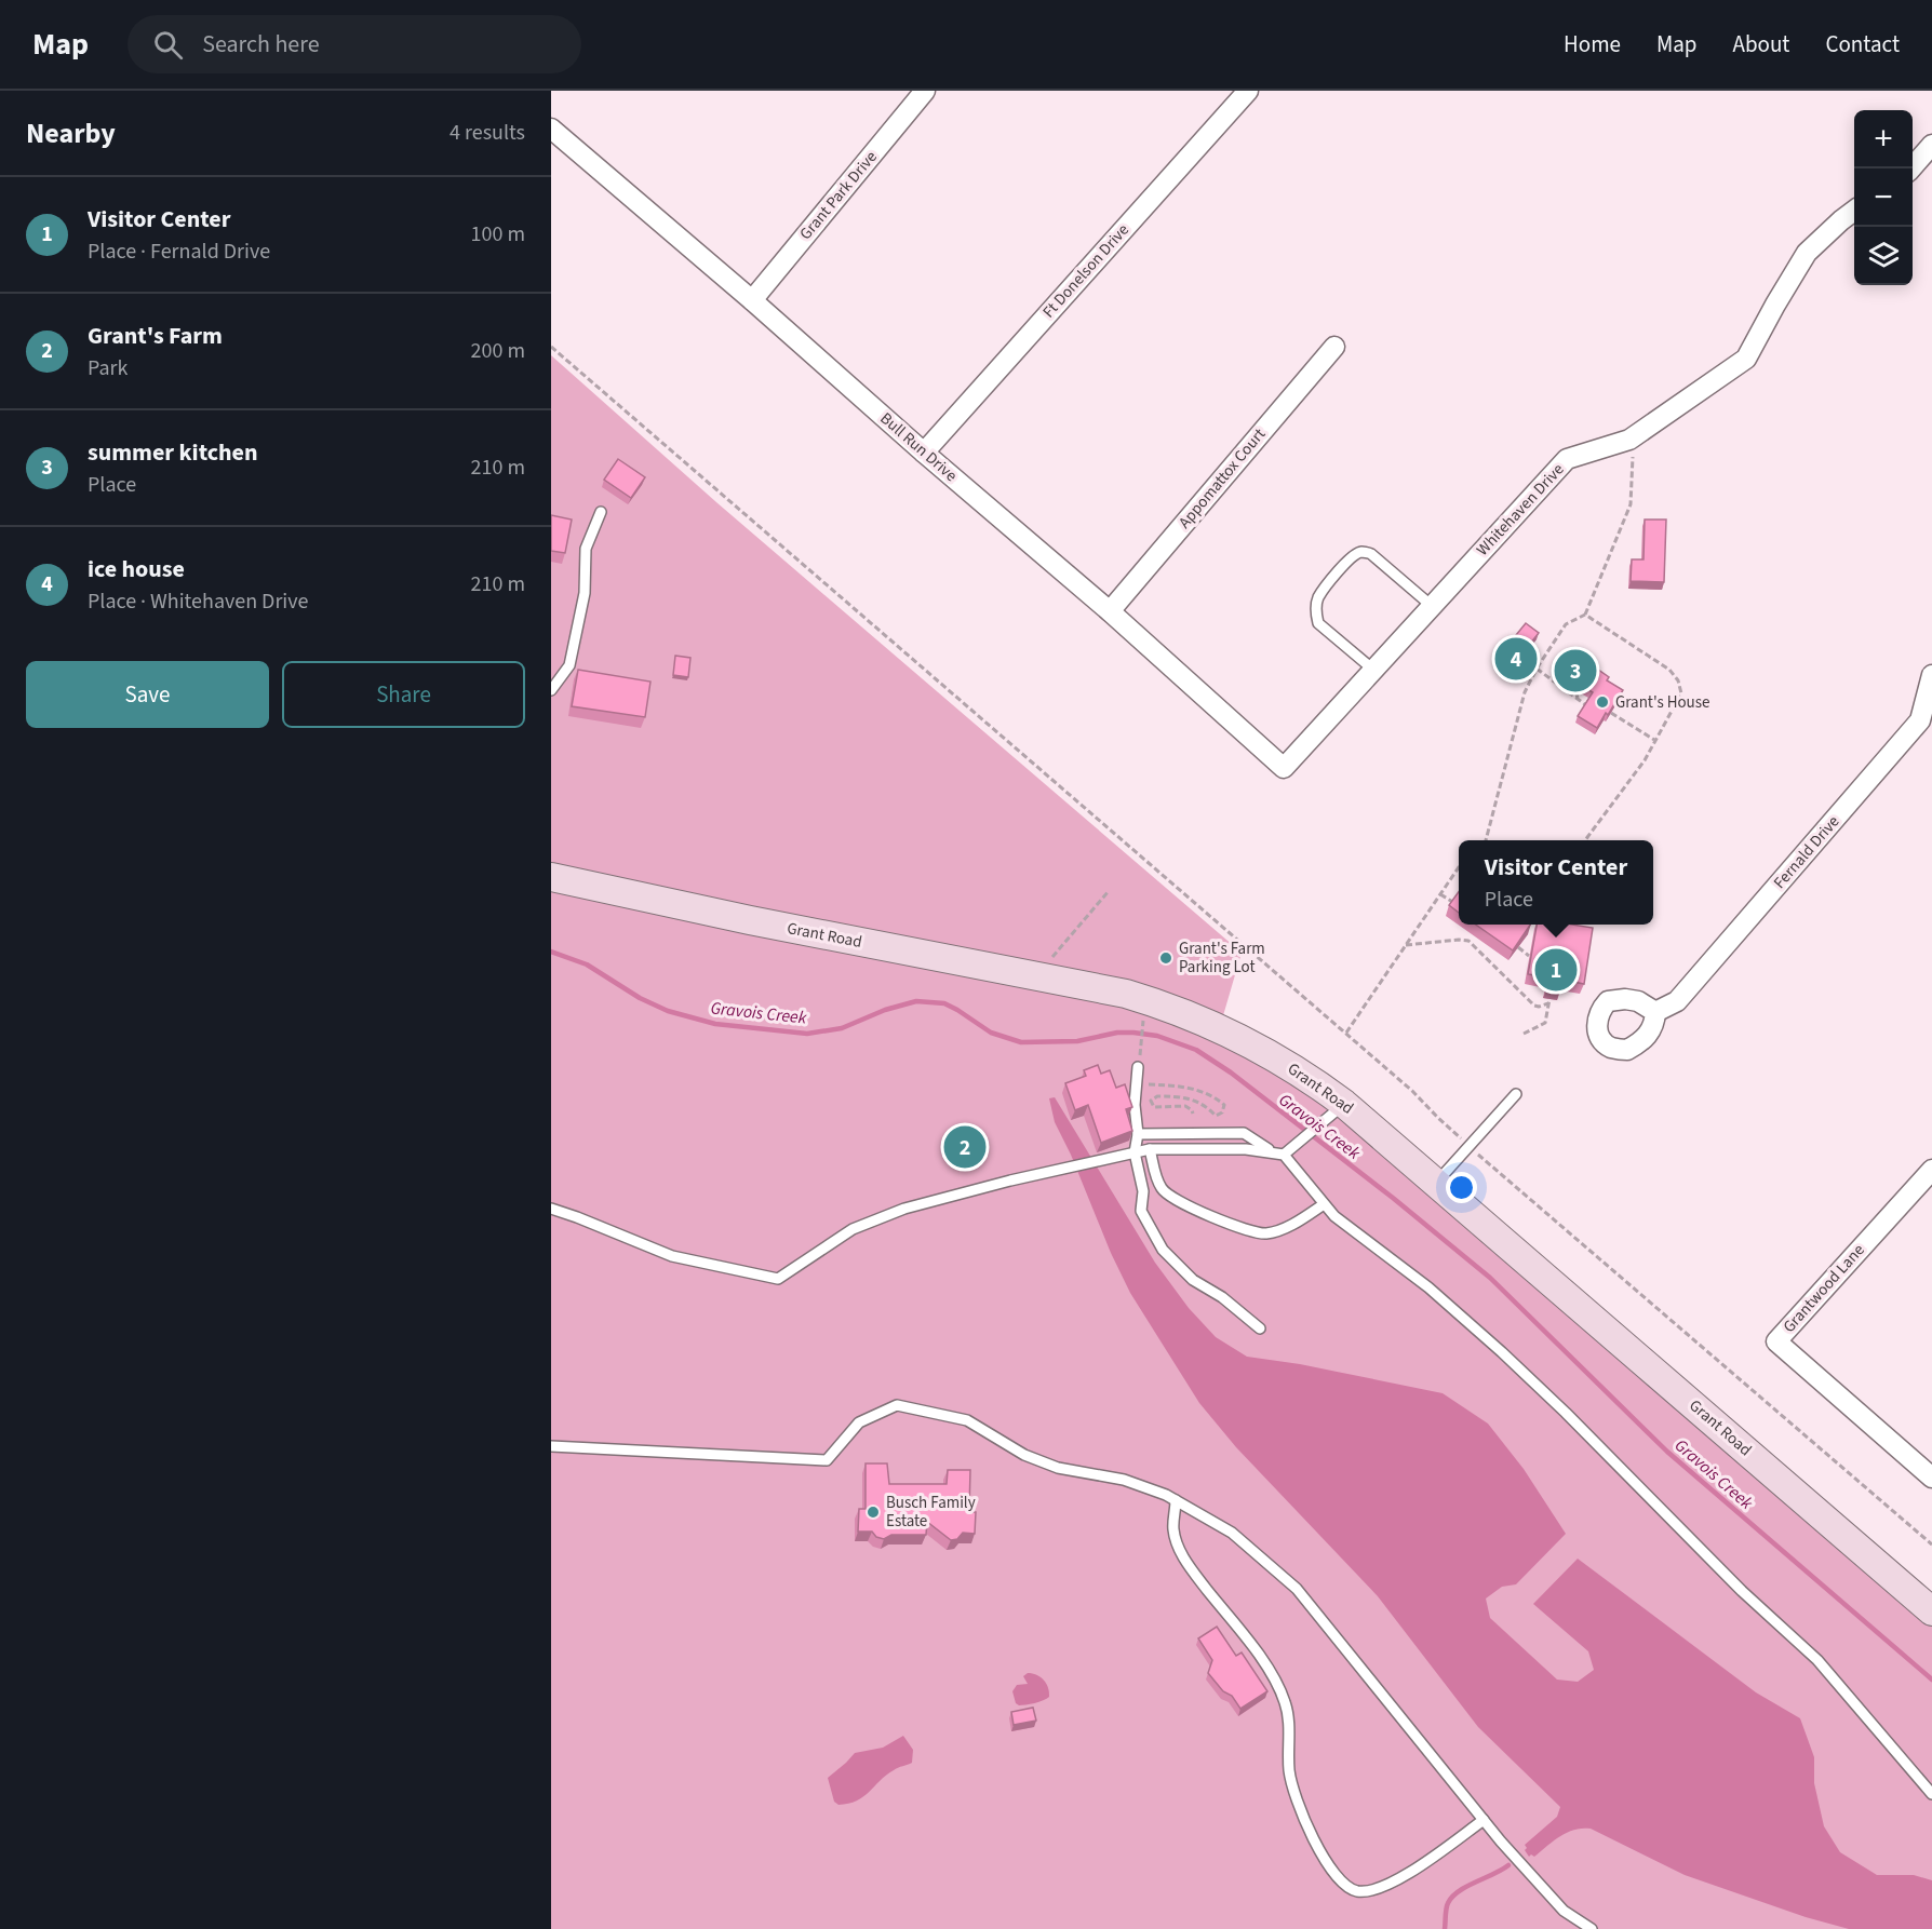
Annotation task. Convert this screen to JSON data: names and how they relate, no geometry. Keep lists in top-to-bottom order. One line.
{"streets":{"street":["Grant Park Drive","Ft Donelson Drive","Bull Run Drive","Appomattox Court","Whitehaven Drive","Fernald Drive","Grant Road","Grantwood Lane"]},"crossings":[["Grant Park Drive","Bull Run Drive"],["Ft Donelson Drive","Bull Run Drive"],["Bull Run Drive","Appomattox Court"],["Bull Run Drive","Whitehaven Drive"]],"water":["Gravois Creek"],"places":["Grant's House","Grant's Farm Parking Lot","Busch Family Estate"],"page":{"header":"Map","search":"Search here","nav":["Home","Map","About","Contact"],"heading":["Nearby","4 results"],"map_buttons":["+","−"],"list":[{"mark":"1","name":"Visitor Center","note":"Place · Fernald Drive","value":"100 m"},{"mark":"2","name":"Grant's Farm","note":"Park","value":"200 m"},{"mark":"3","name":"summer kitchen","note":"Place","value":"210 m"},{"mark":"4","name":"ice house","note":"Place · Whitehaven Drive","value":"210 m"}],"pins":["4","3","1","2"],"buttons":["Save","Share"],"popup":["Visitor Center","Place"]}}
